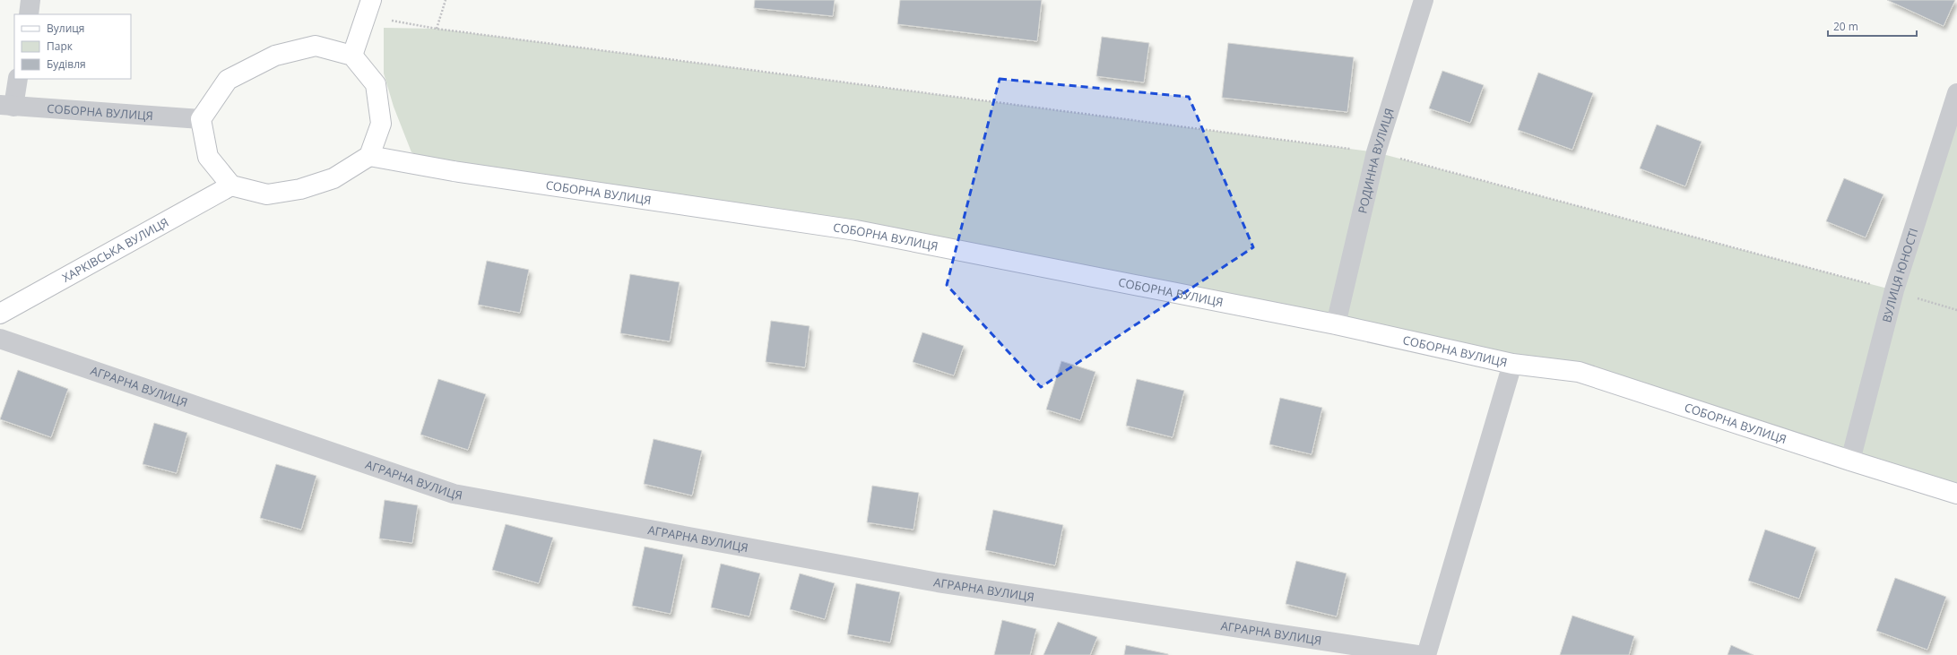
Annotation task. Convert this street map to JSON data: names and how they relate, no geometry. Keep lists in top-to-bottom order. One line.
{"streets":{"main road":["СОБОРНА ВУЛИЦЯ","ХАРКІВСЬКА ВУЛИЦЯ"],"street":["РОДИННА ВУЛИЦЯ","ВУЛИЦЯ ЮНОСТІ","АГРАРНА ВУЛИЦЯ"]},"crossings":[["СОБОРНА ВУЛИЦЯ","РОДИННА ВУЛИЦЯ"],["СОБОРНА ВУЛИЦЯ","ВУЛИЦЯ ЮНОСТІ"]],"legend":["Вулиця","Парк","Будівля"],"scale_bar":"20 m"}
